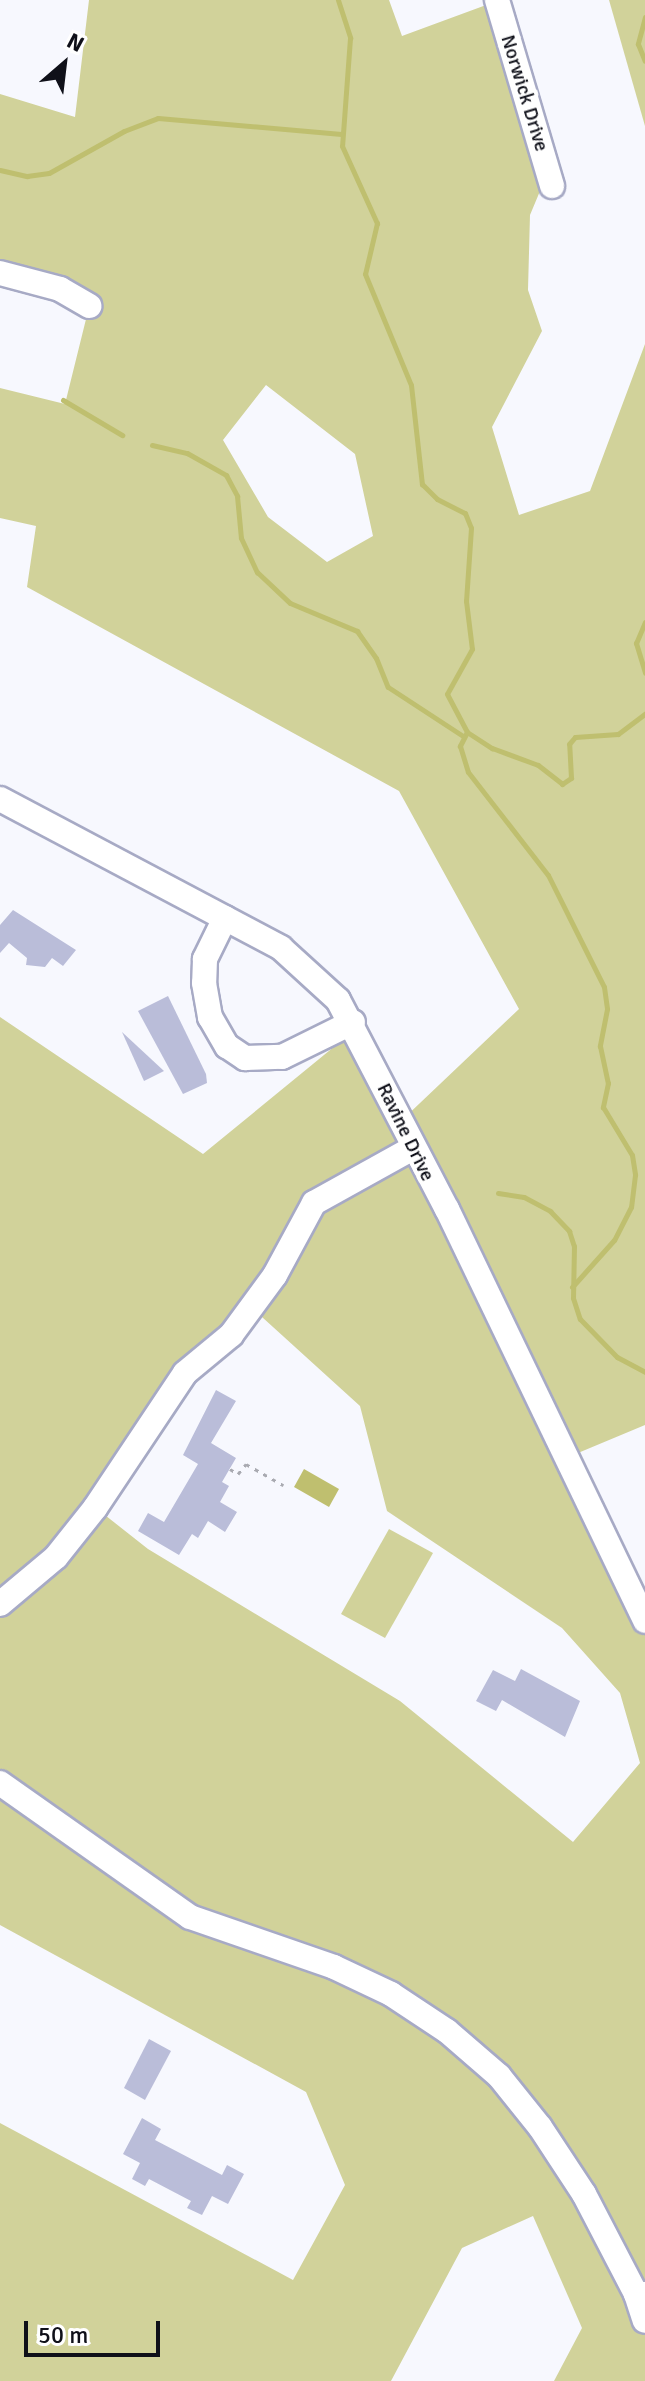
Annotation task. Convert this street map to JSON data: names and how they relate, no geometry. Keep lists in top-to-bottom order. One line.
{"streets":{"street":["Norwick Drive","Ravine Drive"]},"scale_bar":"50 m","north":"top right"}
